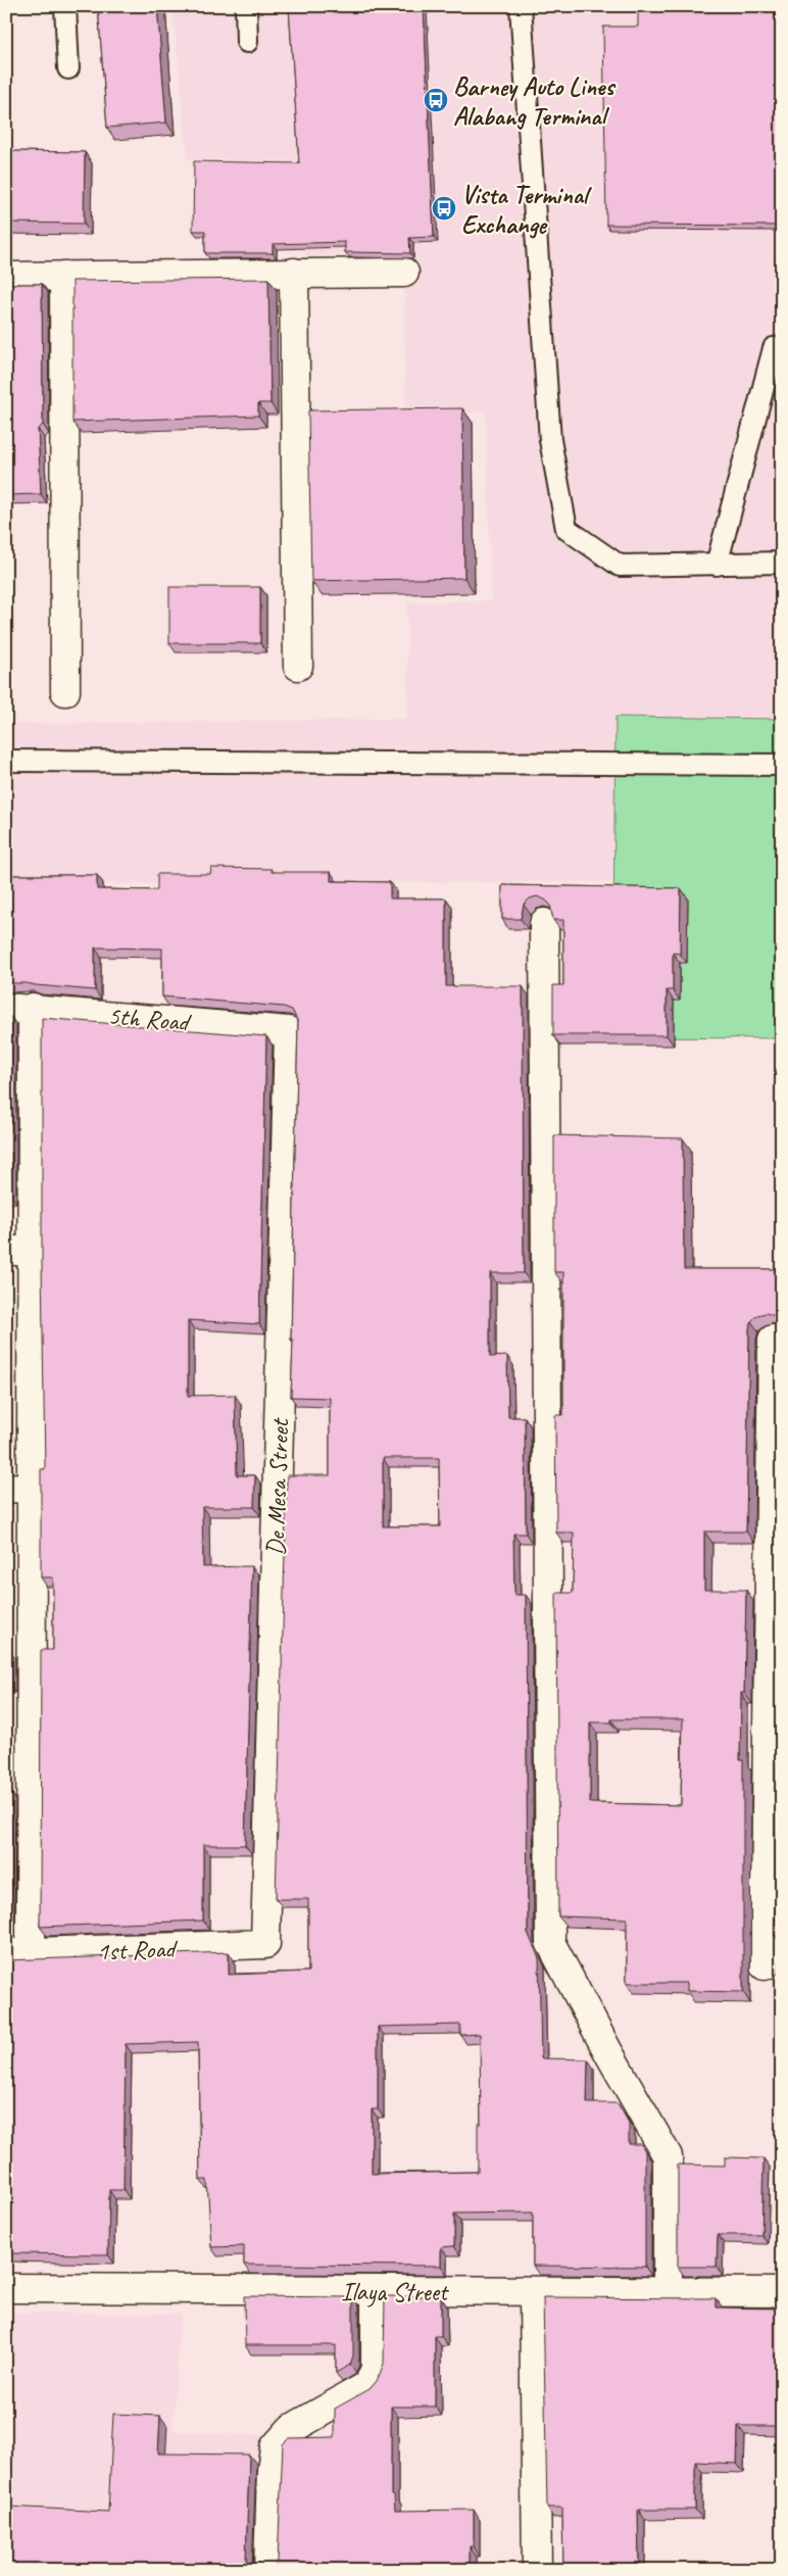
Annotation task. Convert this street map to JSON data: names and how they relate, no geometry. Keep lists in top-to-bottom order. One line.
{"streets":{"street":["5th Road","De Mesa Street","1st Road","Ilaya Street"]},"crossings":[["5th Road","De Mesa Street"],["De Mesa Street","1st Road"]],"places":{"bus stop":["Barney Auto Lines Alabang Terminal","Vista Terminal Exchange"]}}
